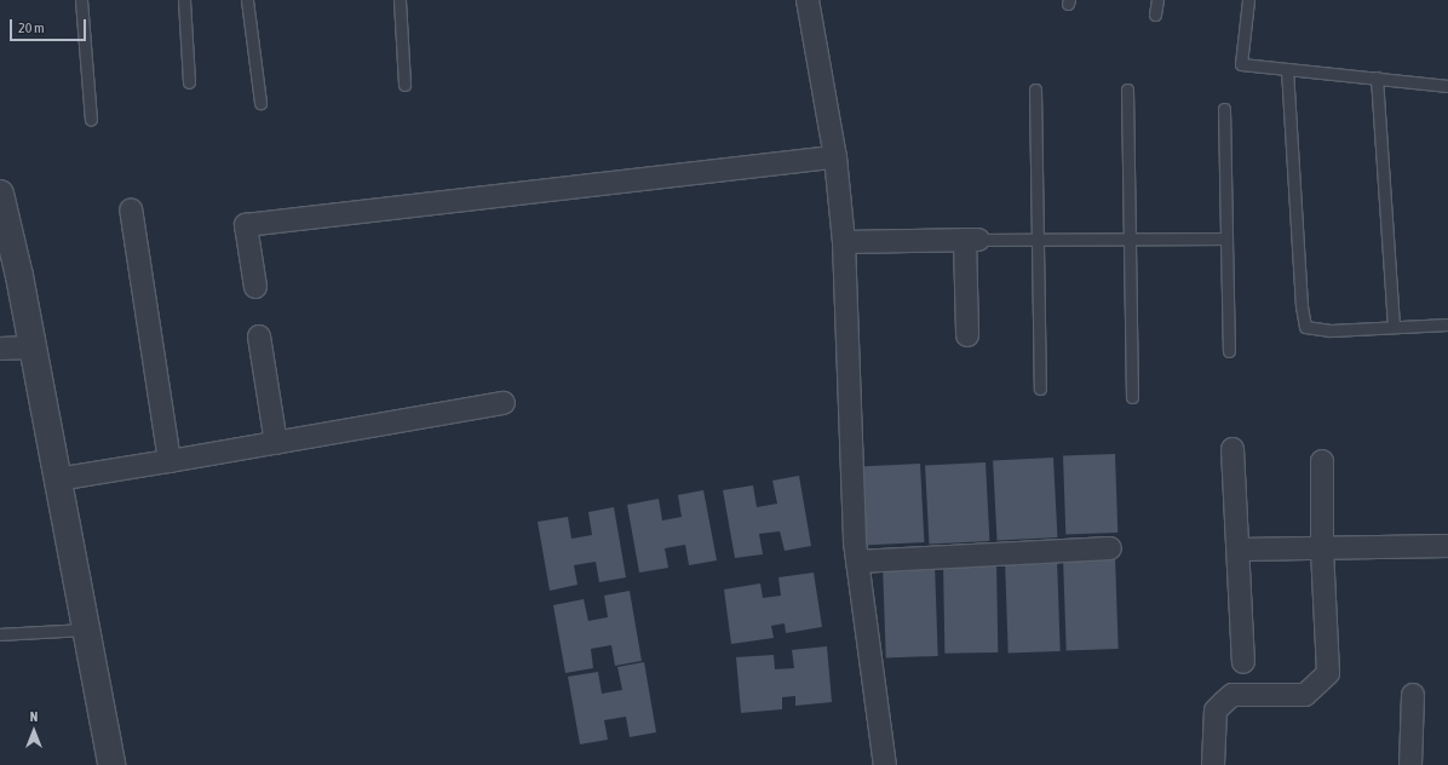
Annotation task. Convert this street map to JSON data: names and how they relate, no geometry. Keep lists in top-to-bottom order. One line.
{"scale_bar":"20 m","north":"top"}
